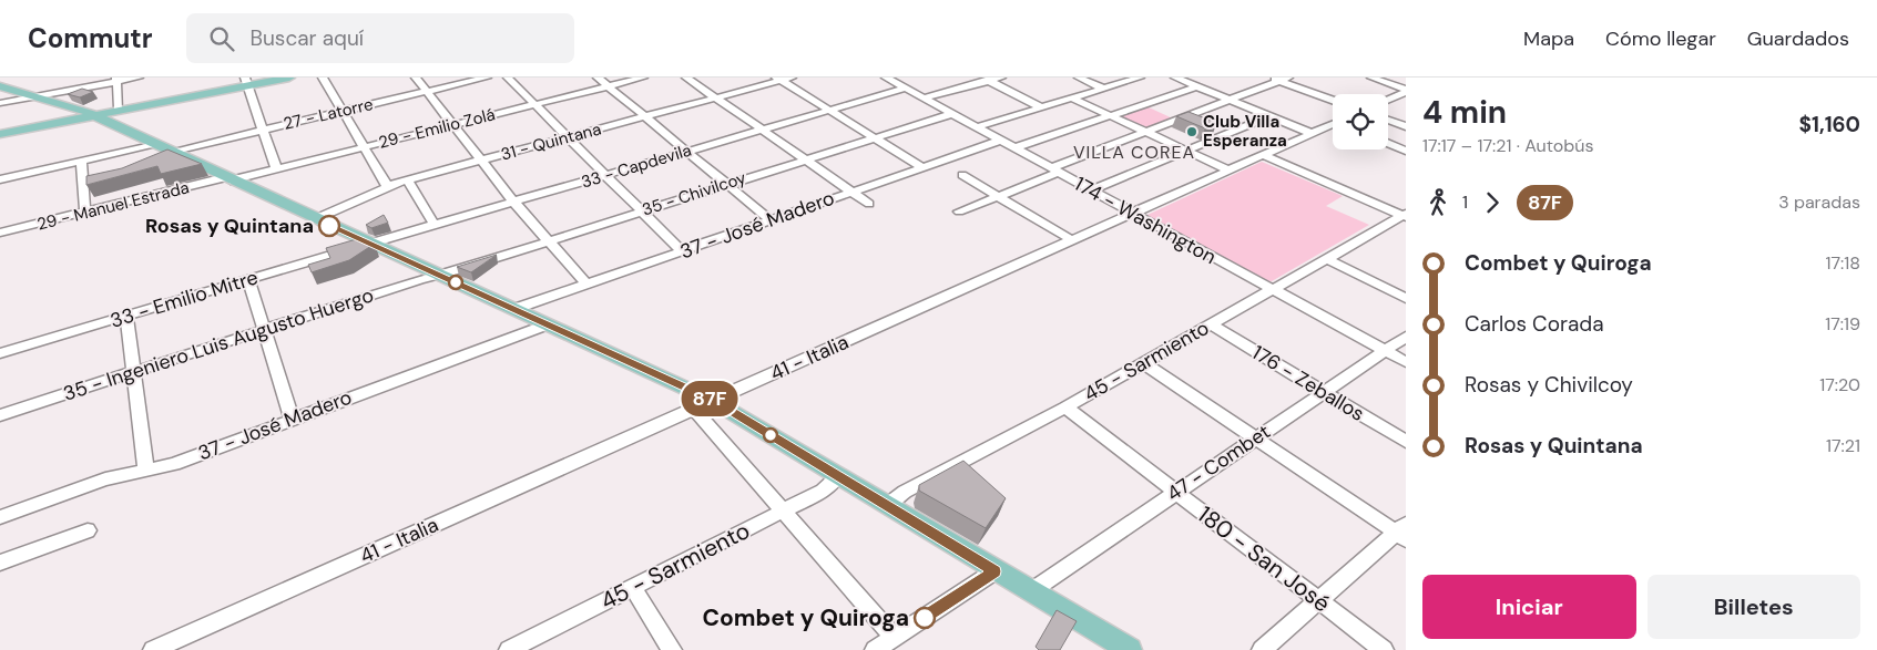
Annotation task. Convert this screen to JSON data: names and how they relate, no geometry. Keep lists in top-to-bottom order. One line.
{"streets":{"street":["27 - Latorre","29 - Emilio Zolá","31 - Quintana","33 - Capdevila","35 - Chivilcoy","29 - Manuel Estrada","174 - Washington","37 - José Madero","33 - Emilio Mitre","35 - Ingeniero Luis Augusto Huergo","41 - Italia","45 - Sarmiento","176 - Zeballos","47 - Combet","180 - San José"]},"crossings":[["29 - Emilio Zolá","29 - Manuel Estrada"],["33 - Capdevila","174 - Washington"],["33 - Capdevila","33 - Emilio Mitre"],["35 - Chivilcoy","174 - Washington"],["35 - Chivilcoy","35 - Ingeniero Luis Augusto Huergo"],["174 - Washington","37 - José Madero"],["174 - Washington","41 - Italia"],["174 - Washington","45 - Sarmiento"],["174 - Washington","47 - Combet"],["45 - Sarmiento","176 - Zeballos"],["45 - Sarmiento","180 - San José"],["176 - Zeballos","47 - Combet"],["47 - Combet","180 - San José"]],"districts":["VILLA COREA"],"places":["Club Villa Esperanza","Rosas y Quintana","Combet y Quiroga"],"lines":["bus line 87F"],"page":{"header":"Commutr","search":"Buscar aquí","nav":["Mapa","Cómo llegar","Guardados"],"on_map":"87F","heading":["4 min","17:17 – 17:21 · Autobús","$1,160"],"legs":["1","87F","3 paradas"],"list":[{"name":"Combet y Quiroga","value":"17:18"},{"name":"Carlos Corada","value":"17:19"},{"name":"Rosas y Chivilcoy","value":"17:20"},{"name":"Rosas y Quintana","value":"17:21"}],"buttons":["Iniciar","Billetes"]}}
